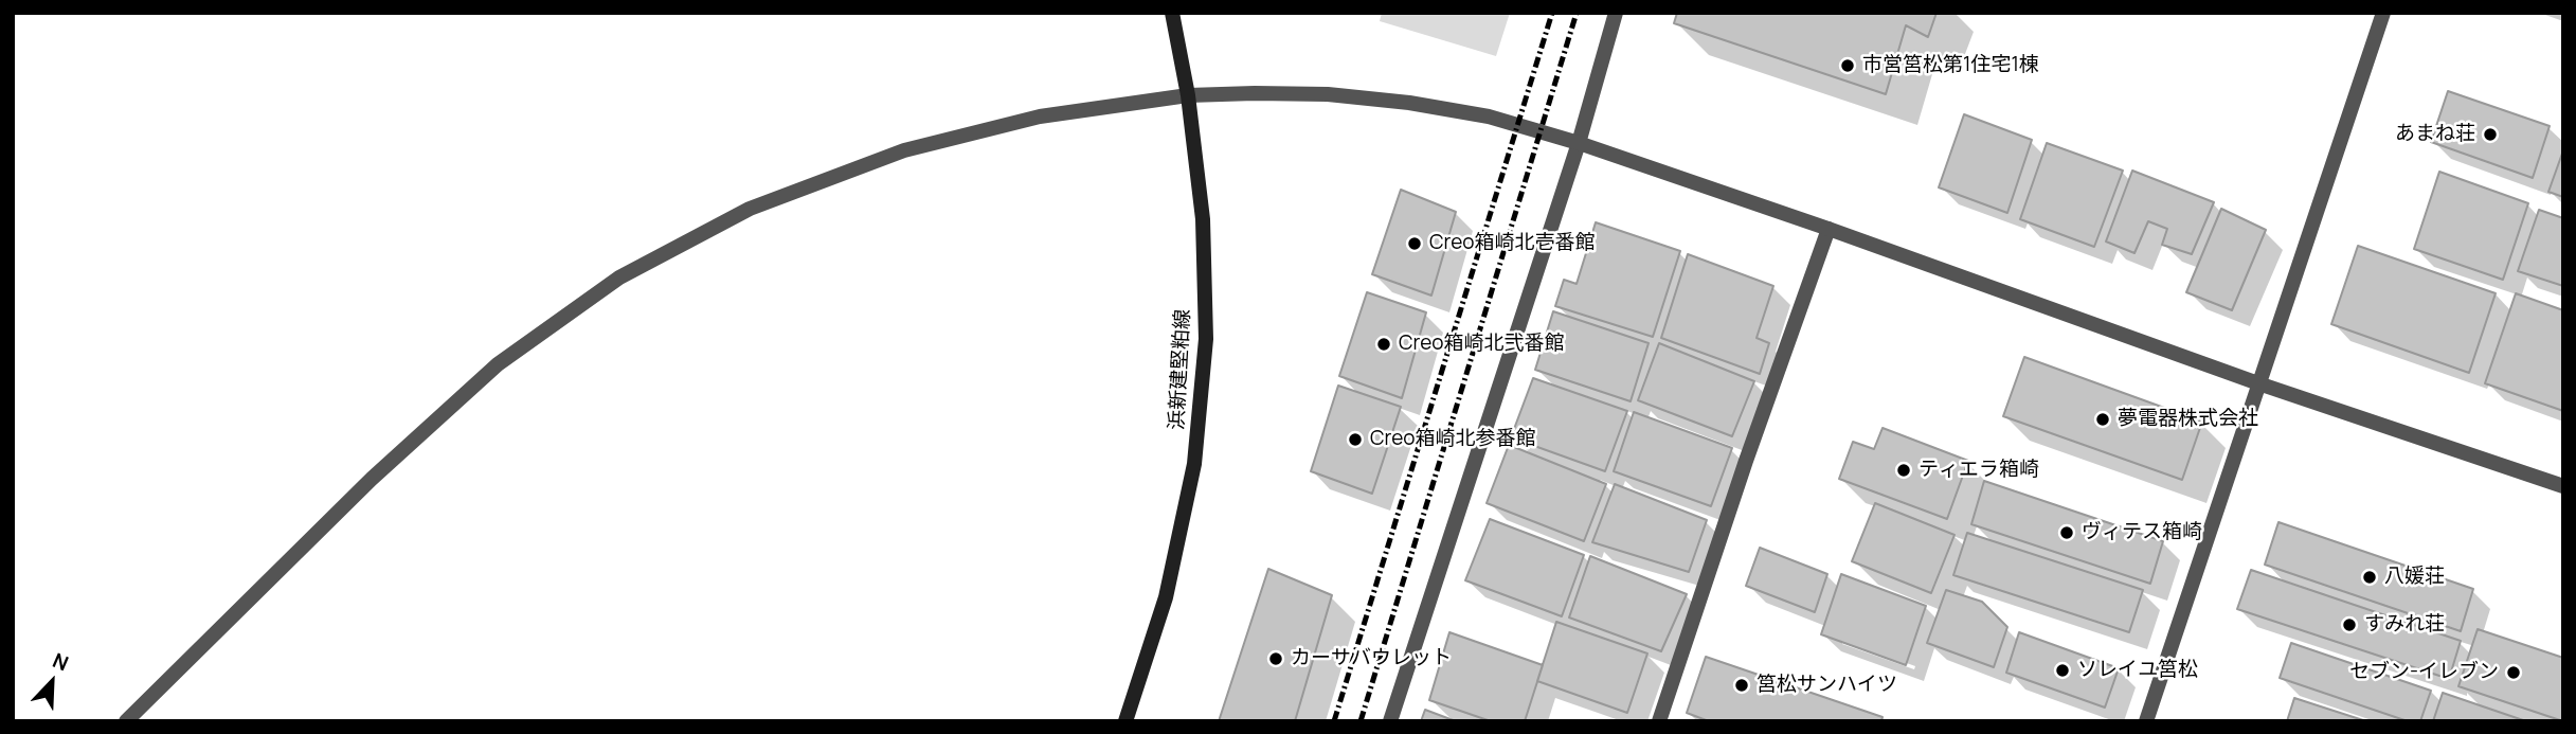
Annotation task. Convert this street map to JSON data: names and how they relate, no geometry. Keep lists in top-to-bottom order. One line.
{"streets":{"main road":["浜新建堅粕線"]},"places":["市営筥松第1住宅1棟","あまね荘","Creo箱崎北壱番館","Creo箱崎北弐番館","夢電器株式会社","Creo箱崎北参番館","ティエラ箱崎","ヴィテス箱崎","八媛荘","すみれ荘","カーサバウレット","ソレイユ筥松","セブン-イレブン","筥松サンハイツ"],"north":"top right"}
